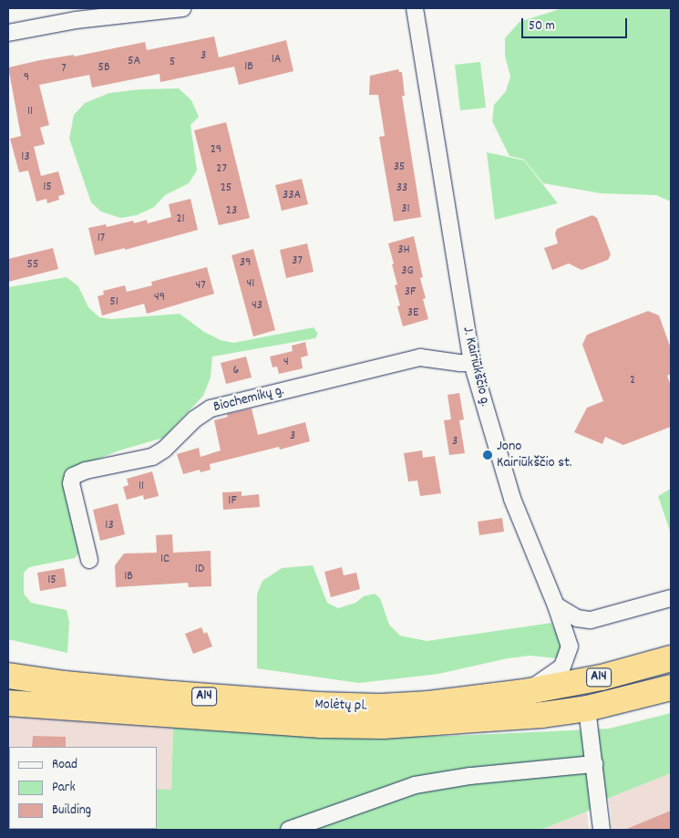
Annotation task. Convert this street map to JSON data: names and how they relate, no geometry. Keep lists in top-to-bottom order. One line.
{"streets":{"highway":["A14","Molėtų pl."],"street":["J. Kairiūkščio g.","Biochemikų g."]},"crossings":[["J. Kairiūkščio g.","Biochemikų g."],["J. Kairiūkščio g.","Molėtų pl."]],"places":["Jono Kairiūkščio st."],"house_numbers":["3","1A","5A","5","1B","5B","7","9","11","29","13","35","27","15","25","33","33A","31","23","21","17","3H","37","39","55","3G","41","47","3F","49","51","43","3E","4","6","2","3","3","11","1F","13","1C","1D","1B","15"],"legend":["Road","Park","Building"],"scale_bar":"50 m"}
